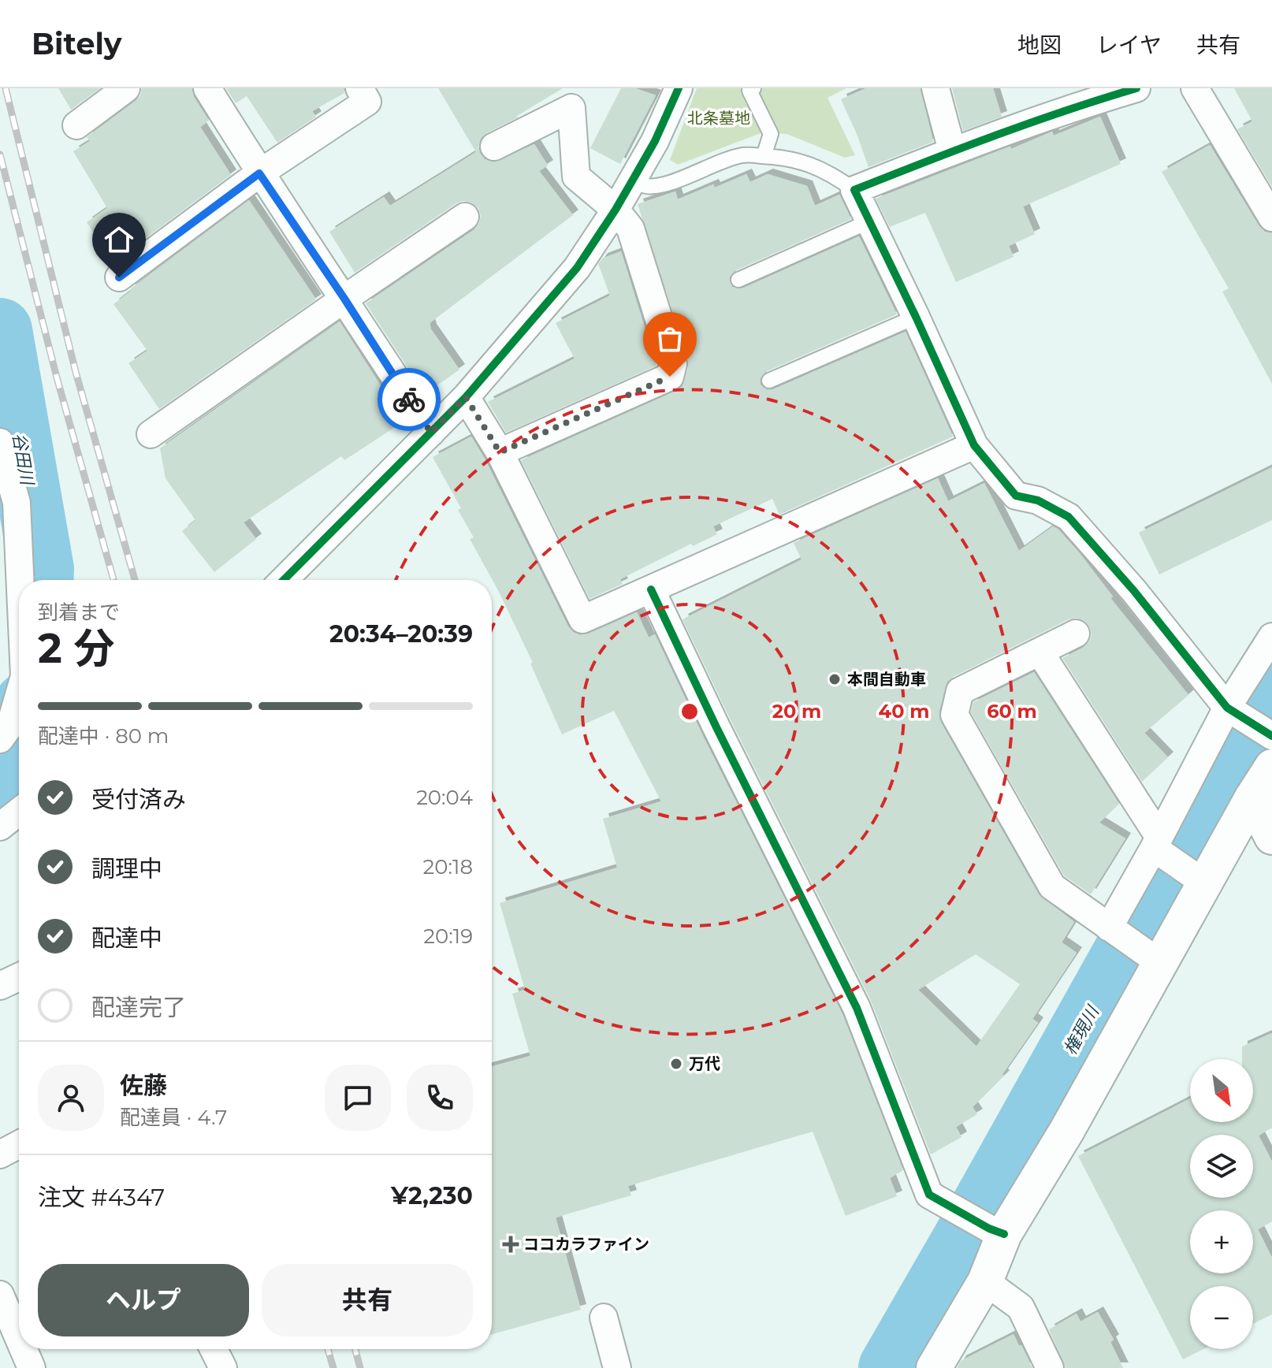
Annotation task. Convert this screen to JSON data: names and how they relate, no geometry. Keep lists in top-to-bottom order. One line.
{"water":["谷田川","権現川"],"parks":["北条墓地"],"places":{"other":["本間自動車","万代"],"health":["ココカラファイン"]},"north":"bottom right","page":{"header":"Bitely","nav":["地図","レイヤ","共有"],"heading":["2 分","到着まで","20:34–20:39"],"panel":["佐藤","配達員 · 4.7","注文 #4347","¥2,230"],"bar":"配達中 · 80 m","list":[["受付済み","20:04"],["調理中","20:18"],["配達中","20:19"],"配達完了"],"map_buttons":["+","−"],"buttons":["ヘルプ","共有"]},"rings":["20 m","40 m","60 m"]}
